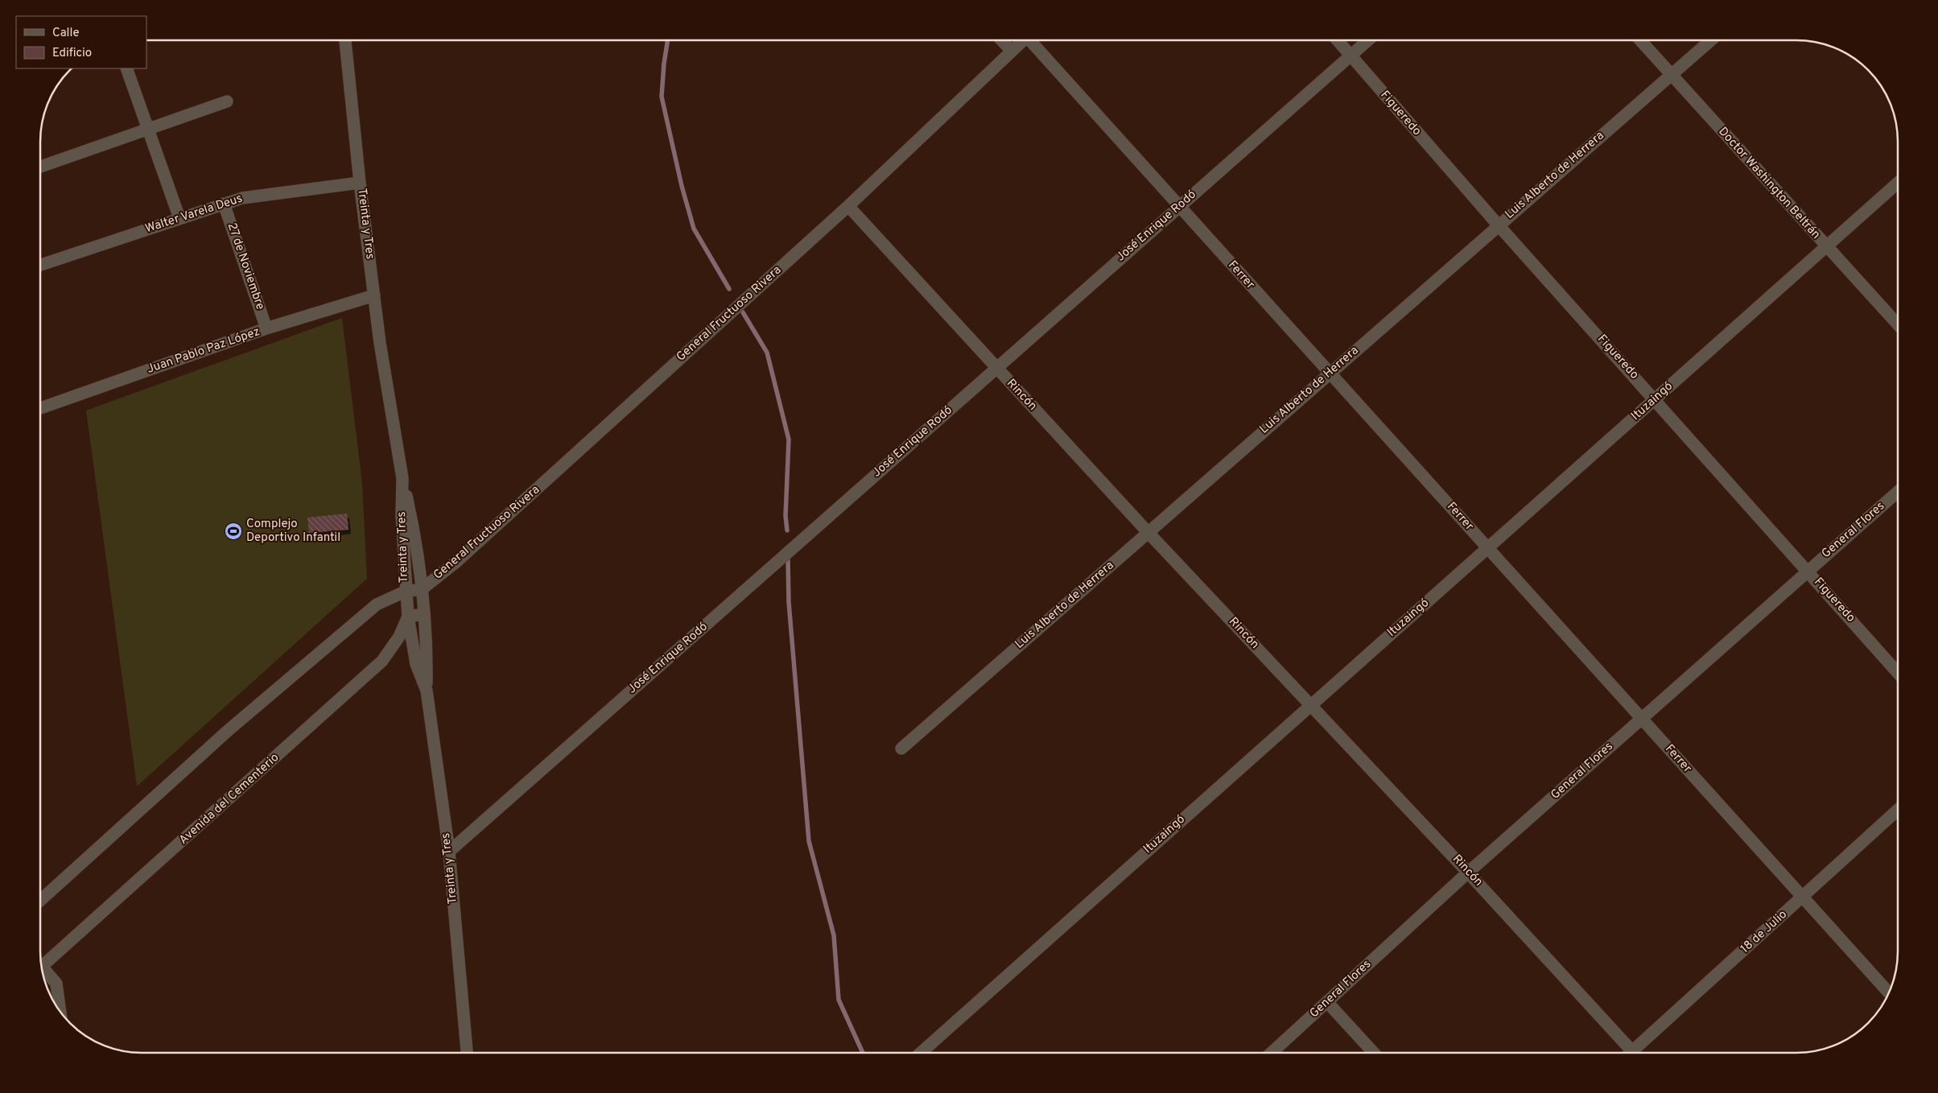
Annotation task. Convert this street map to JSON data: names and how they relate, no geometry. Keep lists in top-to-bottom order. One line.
{"streets":{"street":["Figueredo","Luis Alberto de Herrera","Doctor Washington Beltrán","Walter Varela Deus","Treinta y Tres","José Enrique Rodó","27 de Noviembre","Ferrer","General Fructuoso Rivera","Juan Pablo Paz López","Rincón","Ituzaingó","General Flores","Avenida del Cementerio","18 de Julio"]},"crossings":[["Figueredo","Luis Alberto de Herrera"],["Figueredo","José Enrique Rodó"],["Figueredo","Ituzaingó"],["Figueredo","General Flores"],["Luis Alberto de Herrera","Doctor Washington Beltrán"],["Luis Alberto de Herrera","Ferrer"],["Luis Alberto de Herrera","Rincón"],["Doctor Washington Beltrán","Ituzaingó"],["Walter Varela Deus","Treinta y Tres"],["Walter Varela Deus","27 de Noviembre"],["Treinta y Tres","José Enrique Rodó"],["Treinta y Tres","Juan Pablo Paz López"],["Treinta y Tres","Avenida del Cementerio"],["José Enrique Rodó","Ferrer"],["José Enrique Rodó","Rincón"],["27 de Noviembre","Juan Pablo Paz López"],["Ferrer","Ituzaingó"],["Ferrer","General Flores"],["Ferrer","18 de Julio"],["General Fructuoso Rivera","Rincón"],["Rincón","Ituzaingó"],["Rincón","General Flores"]],"places":{"sports":["Complejo Deportivo Infantil"]},"legend":["Calle","Edificio"]}
